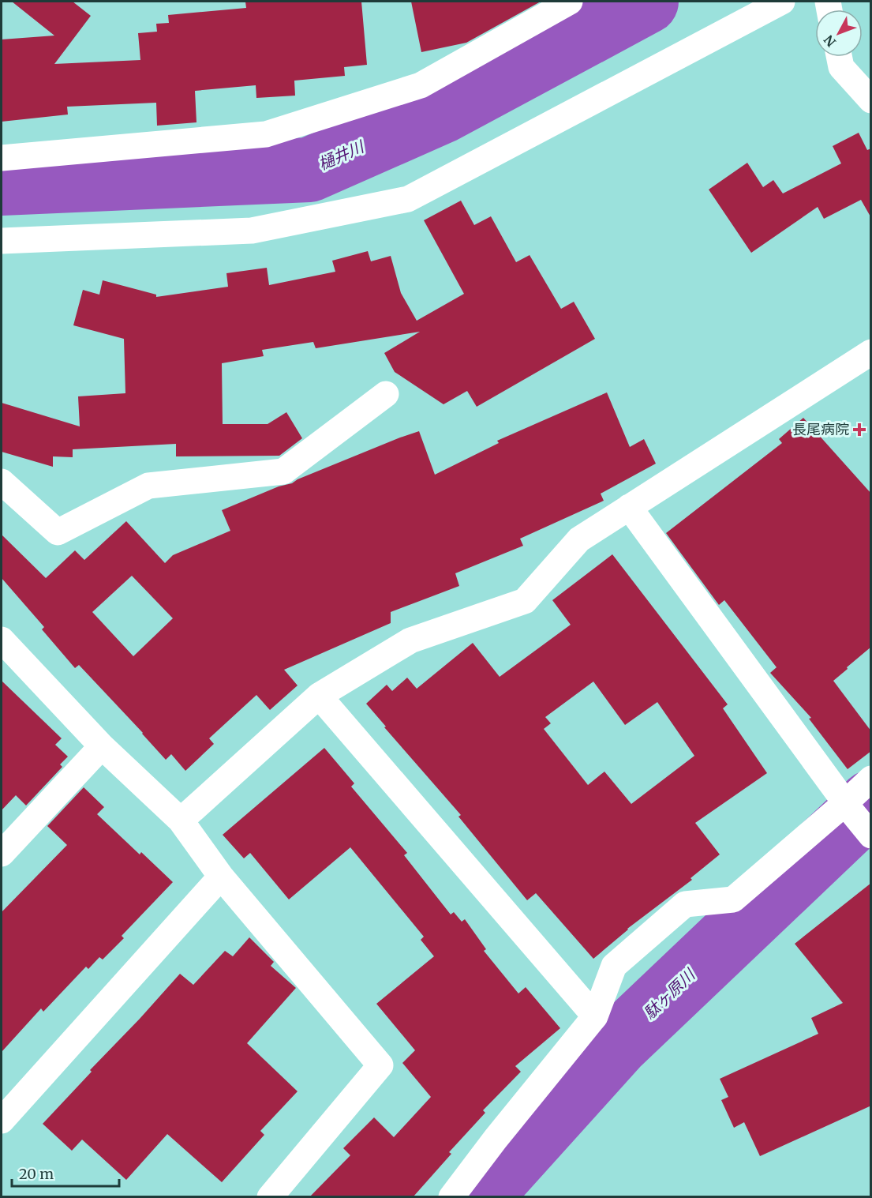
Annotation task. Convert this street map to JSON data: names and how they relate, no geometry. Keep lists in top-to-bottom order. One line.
{"water":["樋井川","駄ヶ原川"],"places":{"health":["長尾病院"]},"scale_bar":"20 m","north":"bottom left"}
